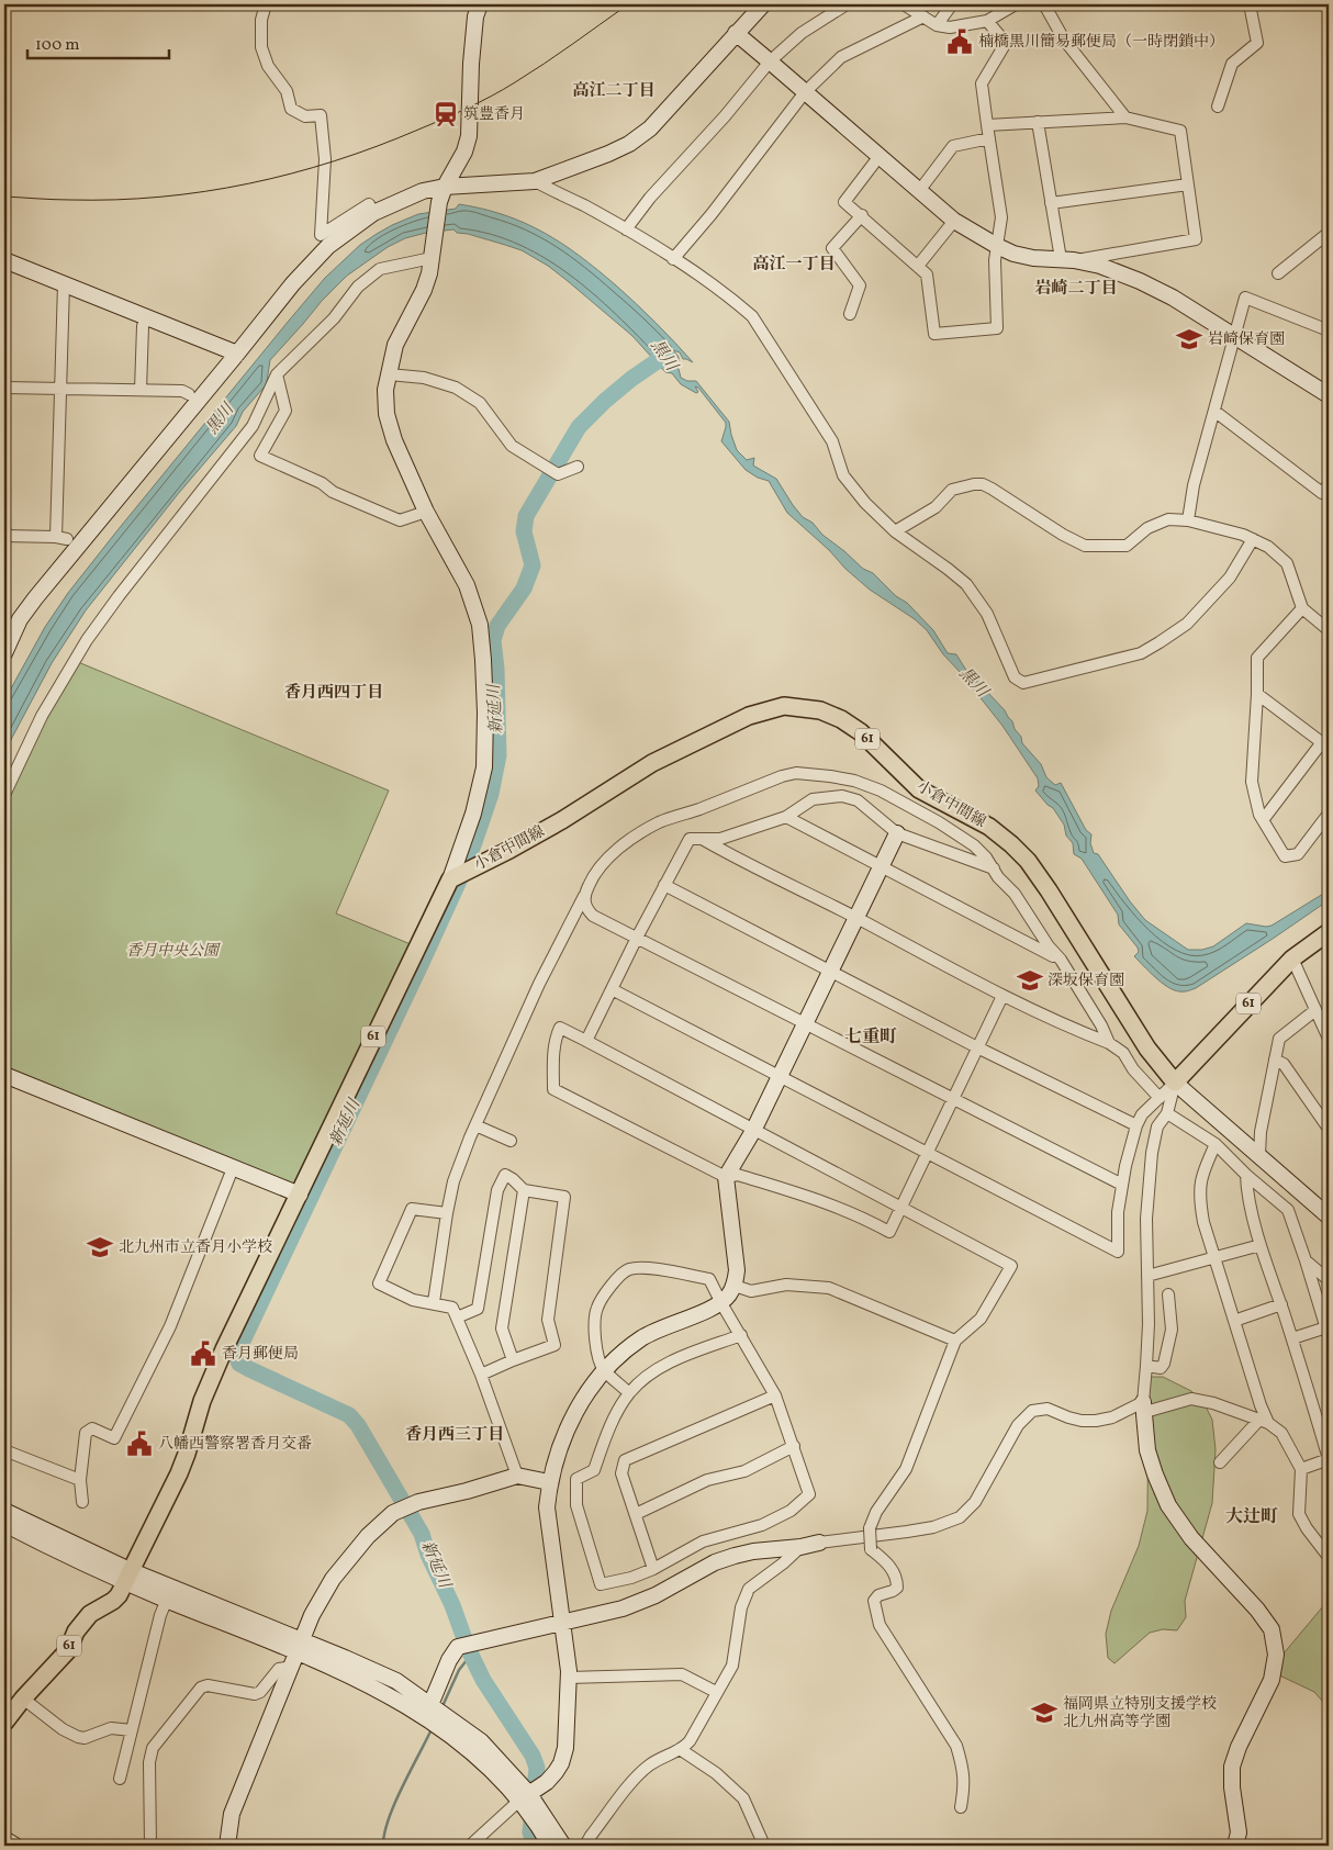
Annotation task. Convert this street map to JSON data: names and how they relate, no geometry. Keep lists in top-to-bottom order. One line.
{"streets":{"main road":["61","小倉中間線"]},"crossings":[["61","小倉中間線"]],"districts":["高江二丁目","高江一丁目","岩崎二丁目","香月西四丁目","七重町","香月西三丁目","大辻町"],"water":["黒川","新延川"],"parks":["香月中央公園"],"places":{"public building":["楠橋黒川簡易郵便局（一時閉鎖中）","香月郵便局","八幡西警察署香月交番"],"station":["筑豊香月"],"school or university":["岩崎保育園","深坂保育園","北九州市立香月小学校","福岡県立特別支援学校 北九州高等学園"]},"scale_bar":"100 m"}
